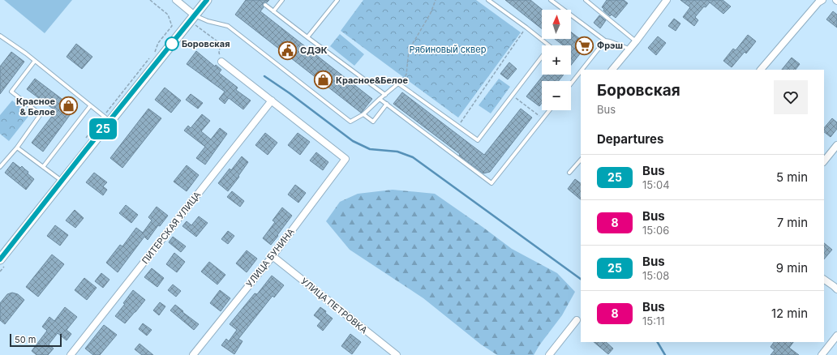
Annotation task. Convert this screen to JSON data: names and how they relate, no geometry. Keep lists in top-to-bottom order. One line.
{"streets":{"street":["ПИТЕРСКАЯ УЛИЦА","УЛИЦА БУНИНА","УЛИЦА ПЕТРОВКА"]},"crossings":[["ПИТЕРСКАЯ УЛИЦА","УЛИЦА БУНИНА"],["УЛИЦА БУНИНА","УЛИЦА ПЕТРОВКА"]],"parks":["Рябиновый сквер"],"places":{"other":["Боровская"],"supermarket":["Фрэш"],"public building":["СДЭК"],"shop":["Красное&Белое","Красное & Белое"]},"lines":["bus line 25"],"scale_bar":"50 m","north":"top","page":{"on_map":"25","map_buttons":["+","−"],"heading":[["Боровская","Bus"],"Departures"],"list":[{"mark":"25","name":"Bus","note":"15:04","value":"5 min"},{"mark":"8","name":"Bus","note":"15:06","value":"7 min"},{"mark":"25","name":"Bus","note":"15:08","value":"9 min"},{"mark":"8","name":"Bus","note":"15:11","value":"12 min"}],"scale":"50 m"}}
